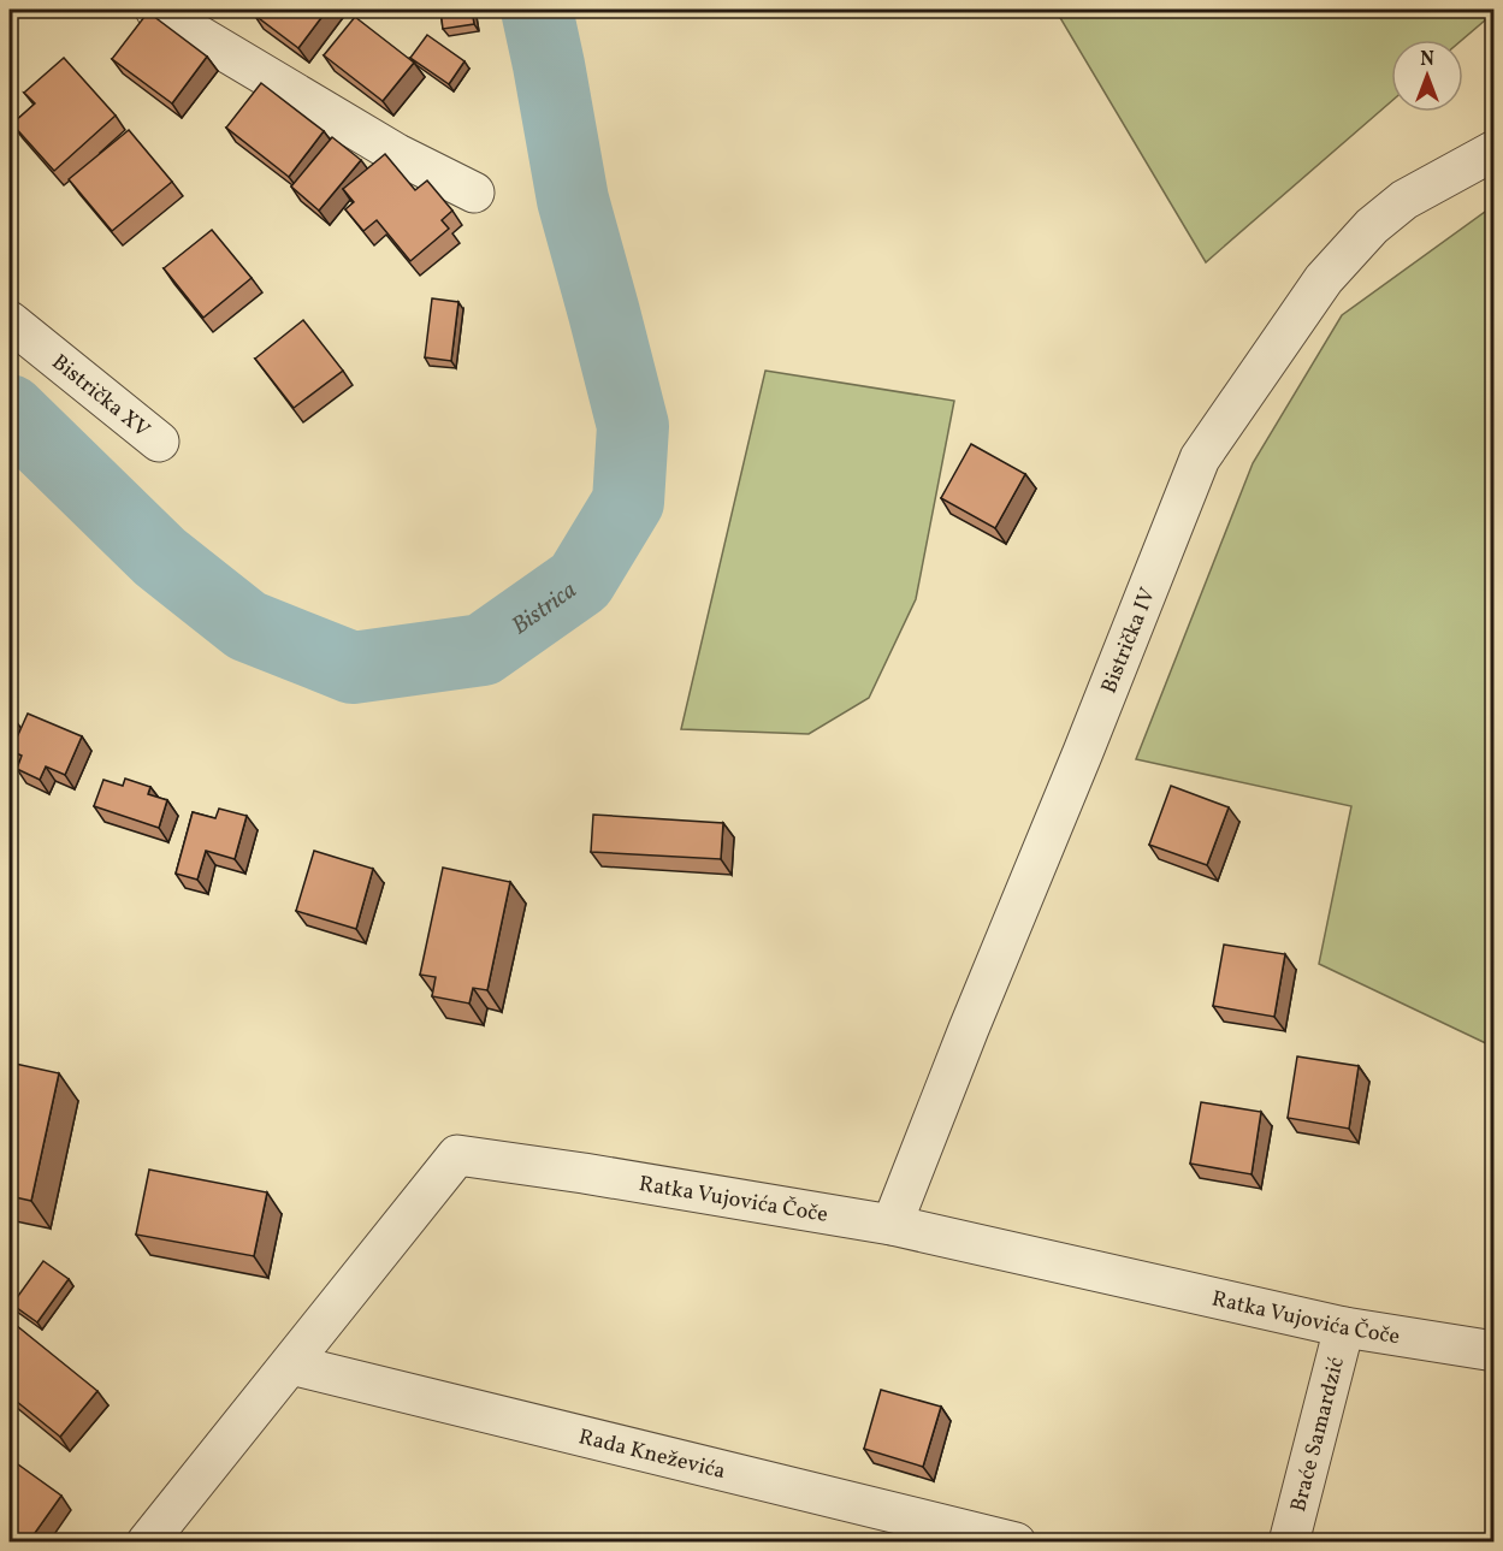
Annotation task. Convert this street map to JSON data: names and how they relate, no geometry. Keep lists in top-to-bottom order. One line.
{"streets":{"street":["Bistrička XV","Bistrička IV","Ratka Vujovića Čoče","Braće Samardzić","Rada Kneževića"]},"crossings":[["Bistrička IV","Ratka Vujovića Čoče"],["Ratka Vujovića Čoče","Braće Samardzić"],["Ratka Vujovića Čoče","Rada Kneževića"]],"water":["Bistrica"],"north":"top"}
